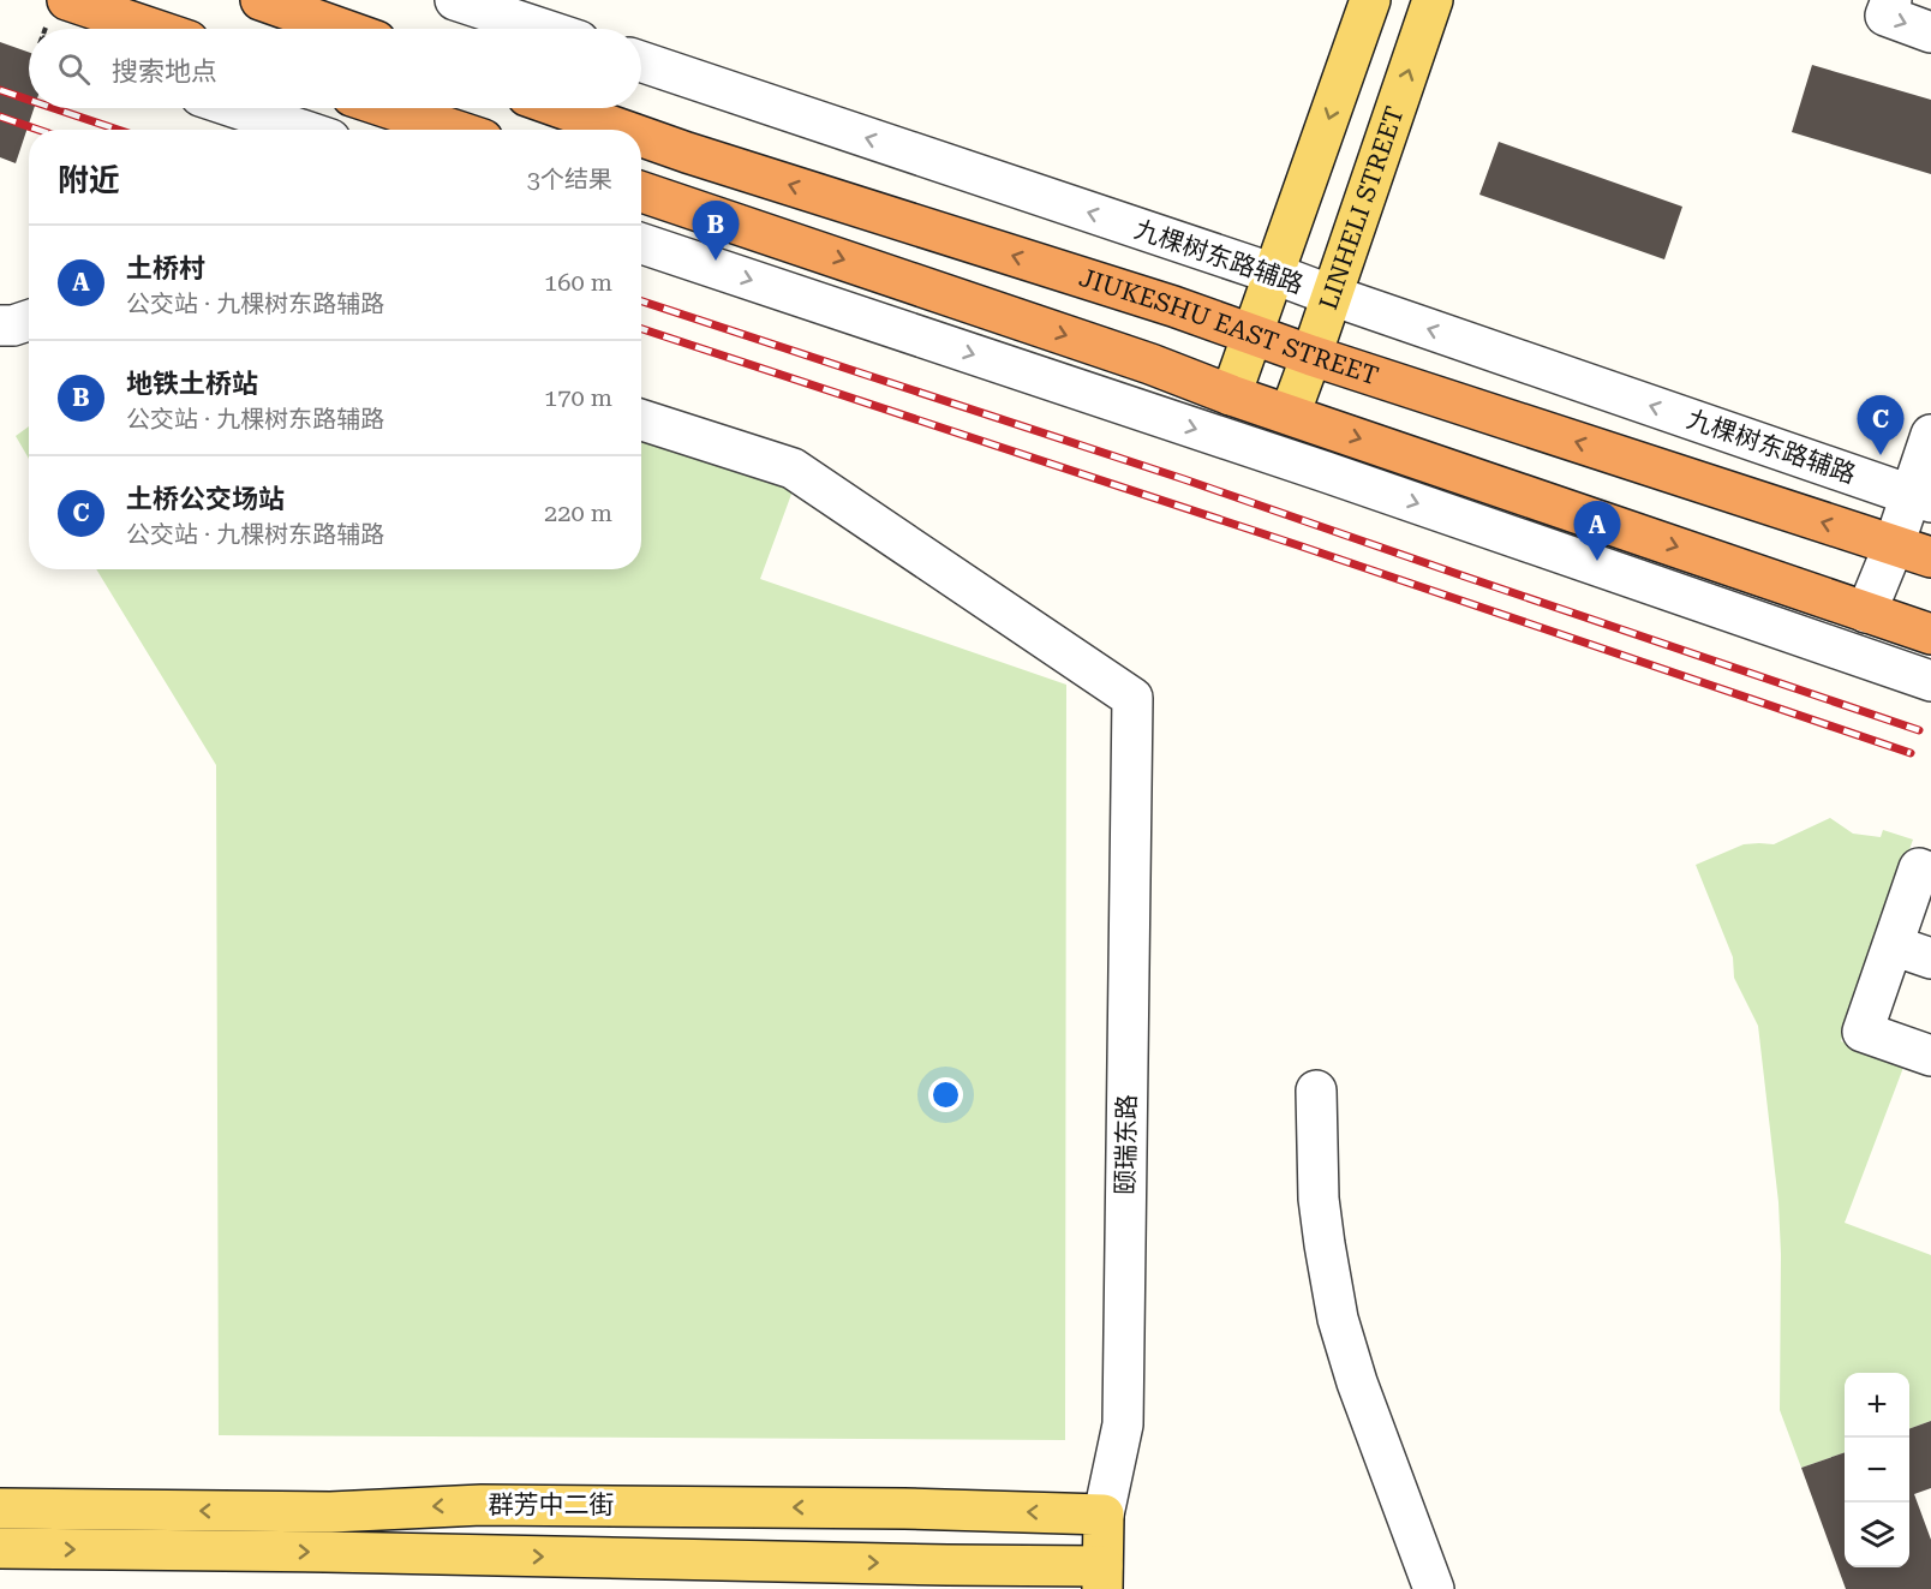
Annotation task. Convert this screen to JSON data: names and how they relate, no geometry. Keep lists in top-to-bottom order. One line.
{"streets":{"highway":["JIUKESHU EAST STREET"],"main road":["LINHELI STREET","颐瑞东路","群芳中二街"],"street":["九棵树东路辅路"]},"crossings":[["LINHELI STREET","九棵树东路辅路"],["LINHELI STREET","JIUKESHU EAST STREET"],["颐瑞东路","群芳中二街"]],"page":{"search":"搜索地点","heading":["附近","3个结果"],"pins":["B","C","A"],"list":[{"mark":"A","name":"土桥村","note":"公交站 · 九棵树东路辅路","value":"160 m"},{"mark":"B","name":"地铁土桥站","note":"公交站 · 九棵树东路辅路","value":"170 m"},{"mark":"C","name":"土桥公交场站","note":"公交站 · 九棵树东路辅路","value":"220 m"}],"map_buttons":["+","−"]}}
